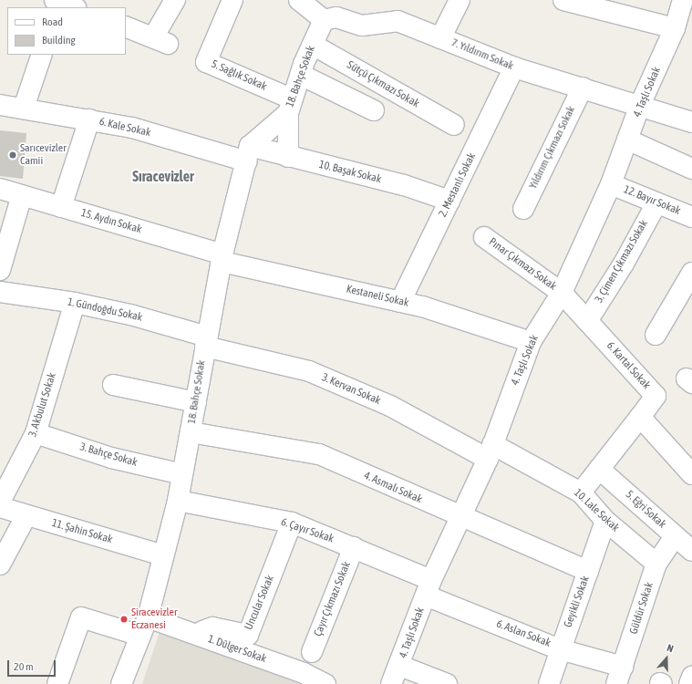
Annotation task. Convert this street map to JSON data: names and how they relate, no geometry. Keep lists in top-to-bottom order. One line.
{"streets":{"street":["7. Yıldırım Sokak","5. Sağlık Sokak","18. Bahçe Sokak","Sütçü Çıkmazı Sokak","4. Taşlı Sokak","6. Kale Sokak","Yıldırım Çıkmazı Sokak","10. Başak Sokak","2. Mestanlı Sokak","12. Bayır Sokak","15. Aydın Sokak","3. Çimen Çıkmazı Sokak","Pınar Çıkmazı Sokak","Kestaneli Sokak","1. Gündoğdu Sokak","6. Kartal Sokak","3. Kervan Sokak","3. Akbulut Sokak","3. Bahçe Sokak","4. Asmalı Sokak","5. Eğri Sokak","10. Lale Sokak","6. Çayır Sokak","11. Şahin Sokak","Çayır Çıkmazı Sokak","Geyikli Sokak","Uncular Sokak","Güldür Sokak","6. Aslan Sokak","1. Dülger Sokak"]},"crossings":[["7. Yıldırım Sokak","18. Bahçe Sokak"],["7. Yıldırım Sokak","4. Taşlı Sokak"],["7. Yıldırım Sokak","Yıldırım Çıkmazı Sokak"],["7. Yıldırım Sokak","2. Mestanlı Sokak"],["5. Sağlık Sokak","18. Bahçe Sokak"],["18. Bahçe Sokak","Sütçü Çıkmazı Sokak"],["18. Bahçe Sokak","6. Kale Sokak"],["18. Bahçe Sokak","10. Başak Sokak"],["18. Bahçe Sokak","15. Aydın Sokak"],["18. Bahçe Sokak","Kestaneli Sokak"],["18. Bahçe Sokak","1. Gündoğdu Sokak"],["18. Bahçe Sokak","3. Kervan Sokak"],["18. Bahçe Sokak","3. Bahçe Sokak"],["18. Bahçe Sokak","4. Asmalı Sokak"],["18. Bahçe Sokak","6. Çayır Sokak"],["18. Bahçe Sokak","11. Şahin Sokak"],["18. Bahçe Sokak","1. Dülger Sokak"],["4. Taşlı Sokak","12. Bayır Sokak"],["4. Taşlı Sokak","Pınar Çıkmazı Sokak"],["4. Taşlı Sokak","Kestaneli Sokak"],["4. Taşlı Sokak","6. Kartal Sokak"],["4. Taşlı Sokak","3. Kervan Sokak"],["4. Taşlı Sokak","4. Asmalı Sokak"],["4. Taşlı Sokak","10. Lale Sokak"],["4. Taşlı Sokak","6. Çayır Sokak"],["4. Taşlı Sokak","6. Aslan Sokak"],["6. Kale Sokak","10. Başak Sokak"],["10. Başak Sokak","2. Mestanlı Sokak"],["2. Mestanlı Sokak","Kestaneli Sokak"],["12. Bayır Sokak","3. Çimen Çıkmazı Sokak"],["15. Aydın Sokak","Kestaneli Sokak"],["3. Çimen Çıkmazı Sokak","6. Kartal Sokak"],["Pınar Çıkmazı Sokak","6. Kartal Sokak"],["1. Gündoğdu Sokak","3. Kervan Sokak"],["1. Gündoğdu Sokak","3. Akbulut Sokak"],["3. Kervan Sokak","10. Lale Sokak"],["3. Akbulut Sokak","3. Bahçe Sokak"],["4. Asmalı Sokak","Geyikli Sokak"],["5. Eğri Sokak","Güldür Sokak"],["10. Lale Sokak","Geyikli Sokak"],["10. Lale Sokak","Güldür Sokak"],["6. Çayır Sokak","Çayır Çıkmazı Sokak"],["6. Çayır Sokak","Uncular Sokak"],["6. Çayır Sokak","6. Aslan Sokak"],["Geyikli Sokak","6. Aslan Sokak"],["Uncular Sokak","1. Dülger Sokak"],["Güldür Sokak","6. Aslan Sokak"]],"districts":["Sıracevizler"],"places":["Sarıcevizler Camii","Siracevizler Eczanesi"],"legend":["Road","Building"],"scale_bar":"20 m","north":"top"}
